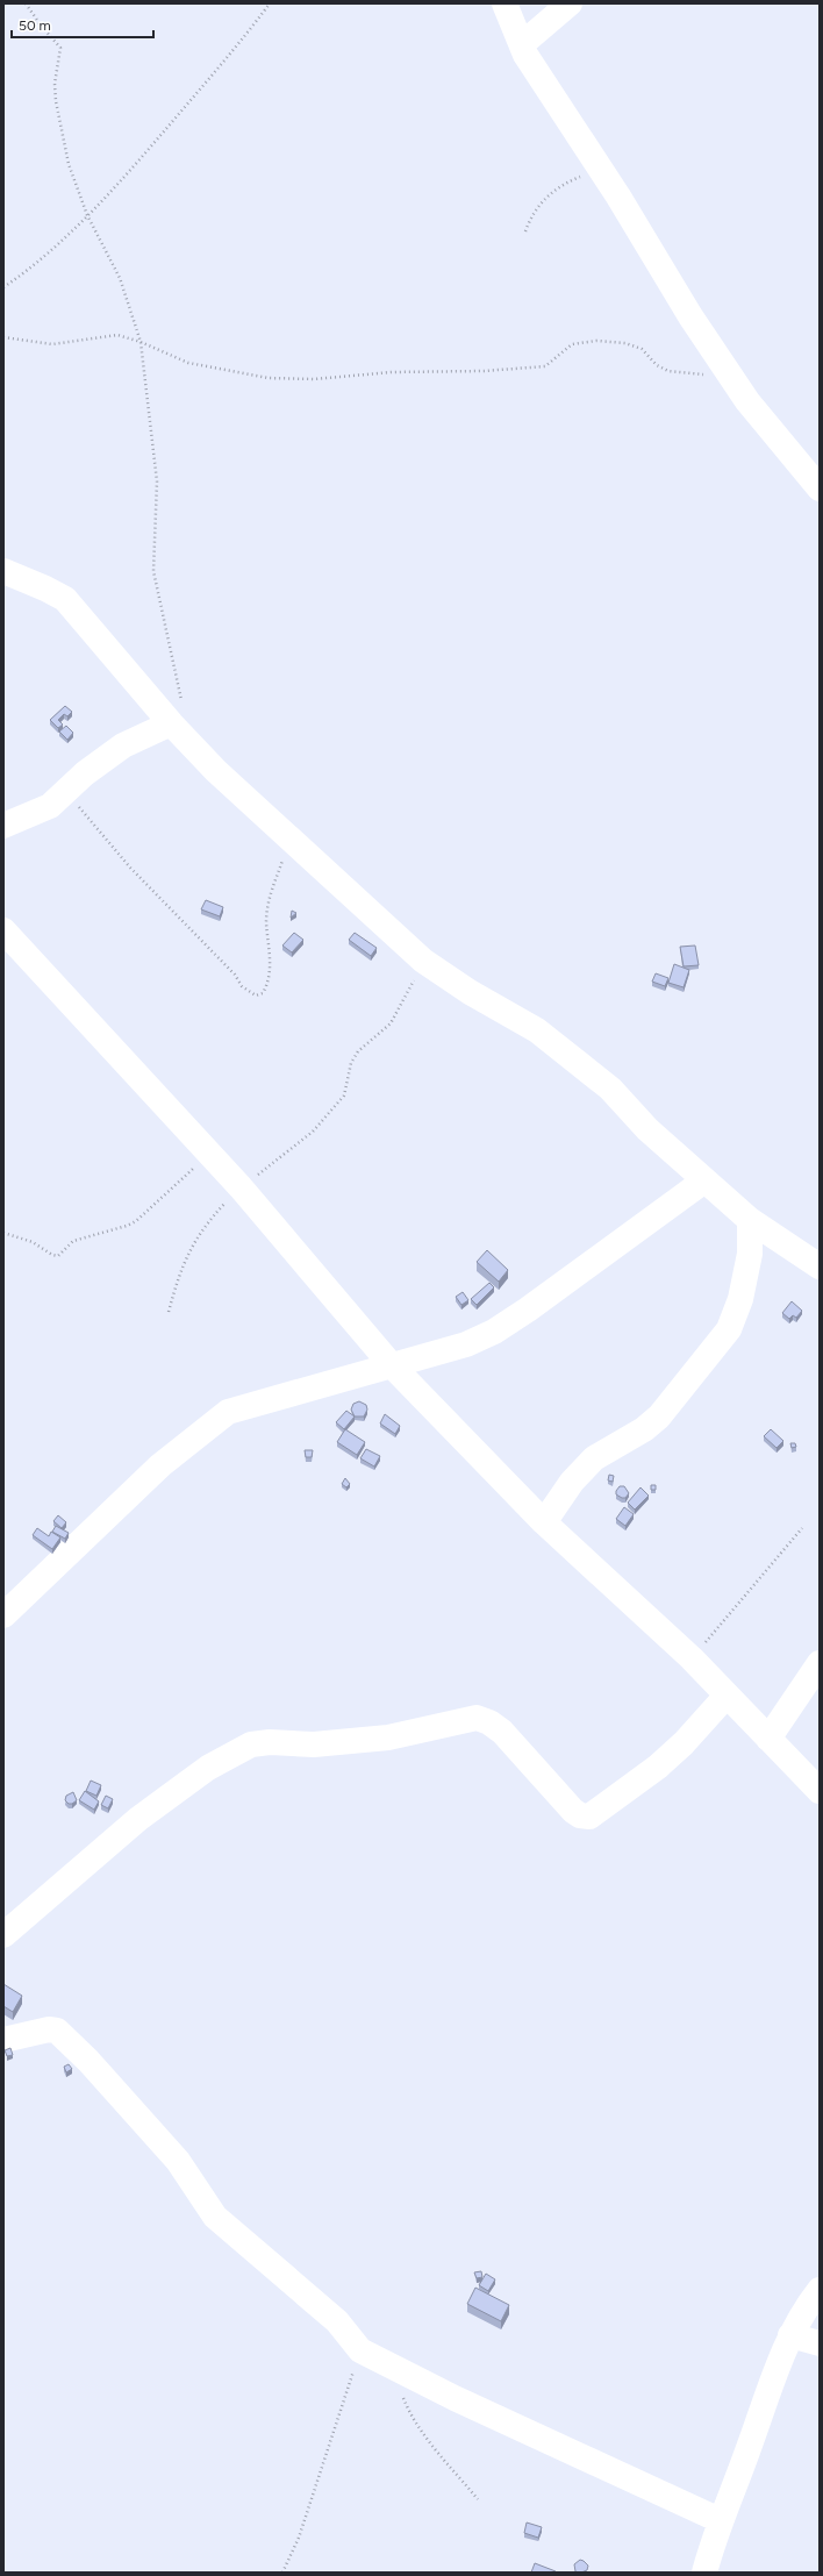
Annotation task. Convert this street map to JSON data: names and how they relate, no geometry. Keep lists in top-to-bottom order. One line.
{"scale_bar":"50 m"}
